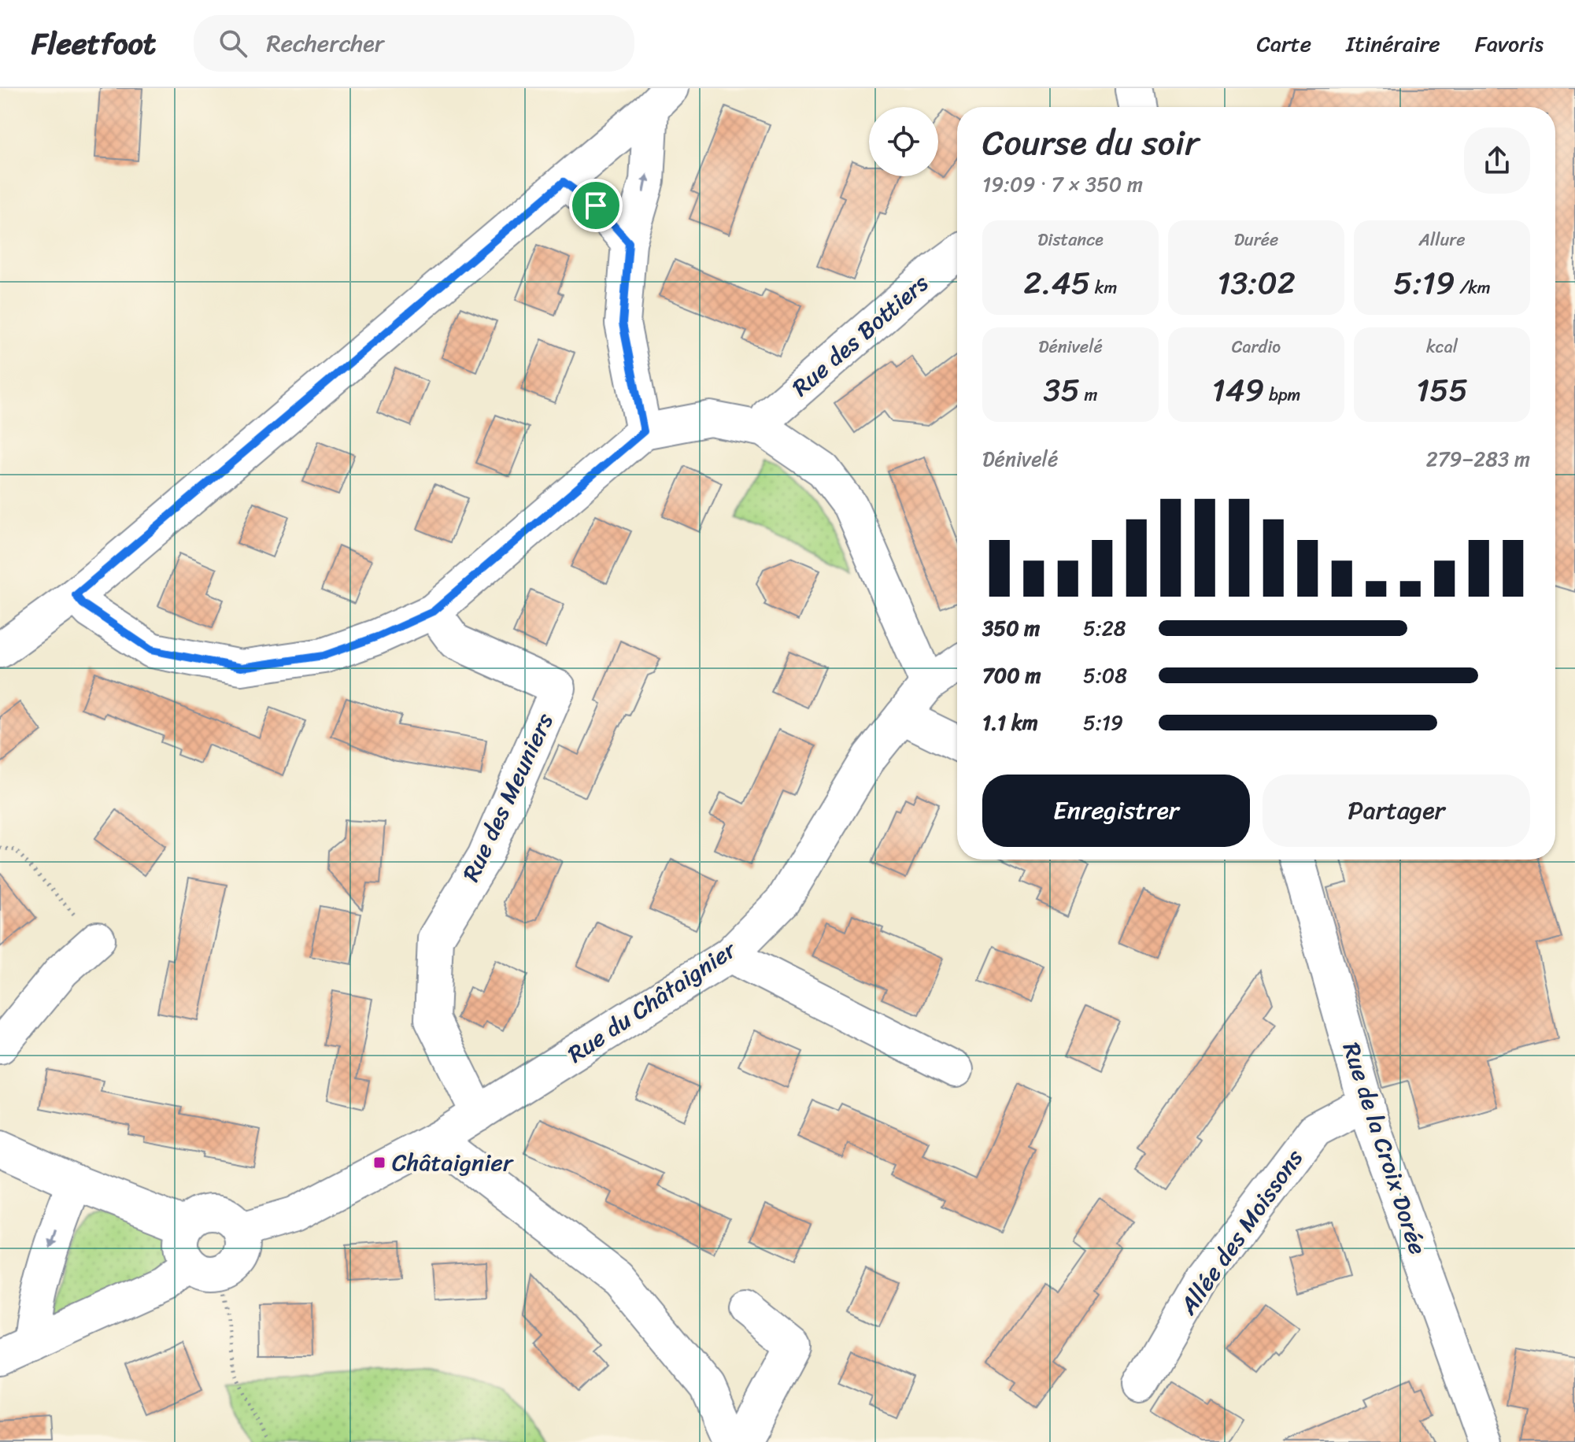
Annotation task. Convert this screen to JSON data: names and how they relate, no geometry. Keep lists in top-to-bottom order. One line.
{"streets":{"street":["Rue des Bottiers","Rue des Meuniers","Rue du Châtaignier","Rue de la Croix Dorée","Allée des Moissons"]},"crossings":[["Rue des Meuniers","Rue du Châtaignier"],["Rue de la Croix Dorée","Allée des Moissons"]],"places":{"transit":["Châtaignier"]},"page":{"header":"Fleetfoot","search":"Rechercher","nav":["Carte","Itinéraire","Favoris"],"heading":["Course du soir","19:09 · 7 × 350 m"],"stats":[["Distance","2.45 km"],["Durée","13:02"],["Allure","5:19 /km"],["Dénivelé","35 m"],["Cardio","149 bpm"],["kcal","155"]],"chart":["Dénivelé","279–283 m"],"list":[{"name":"350 m","note":"5:28"},{"name":"700 m","note":"5:08"},{"name":"1.1 km","note":"5:19"}],"buttons":["Enregistrer","Partager"]}}
